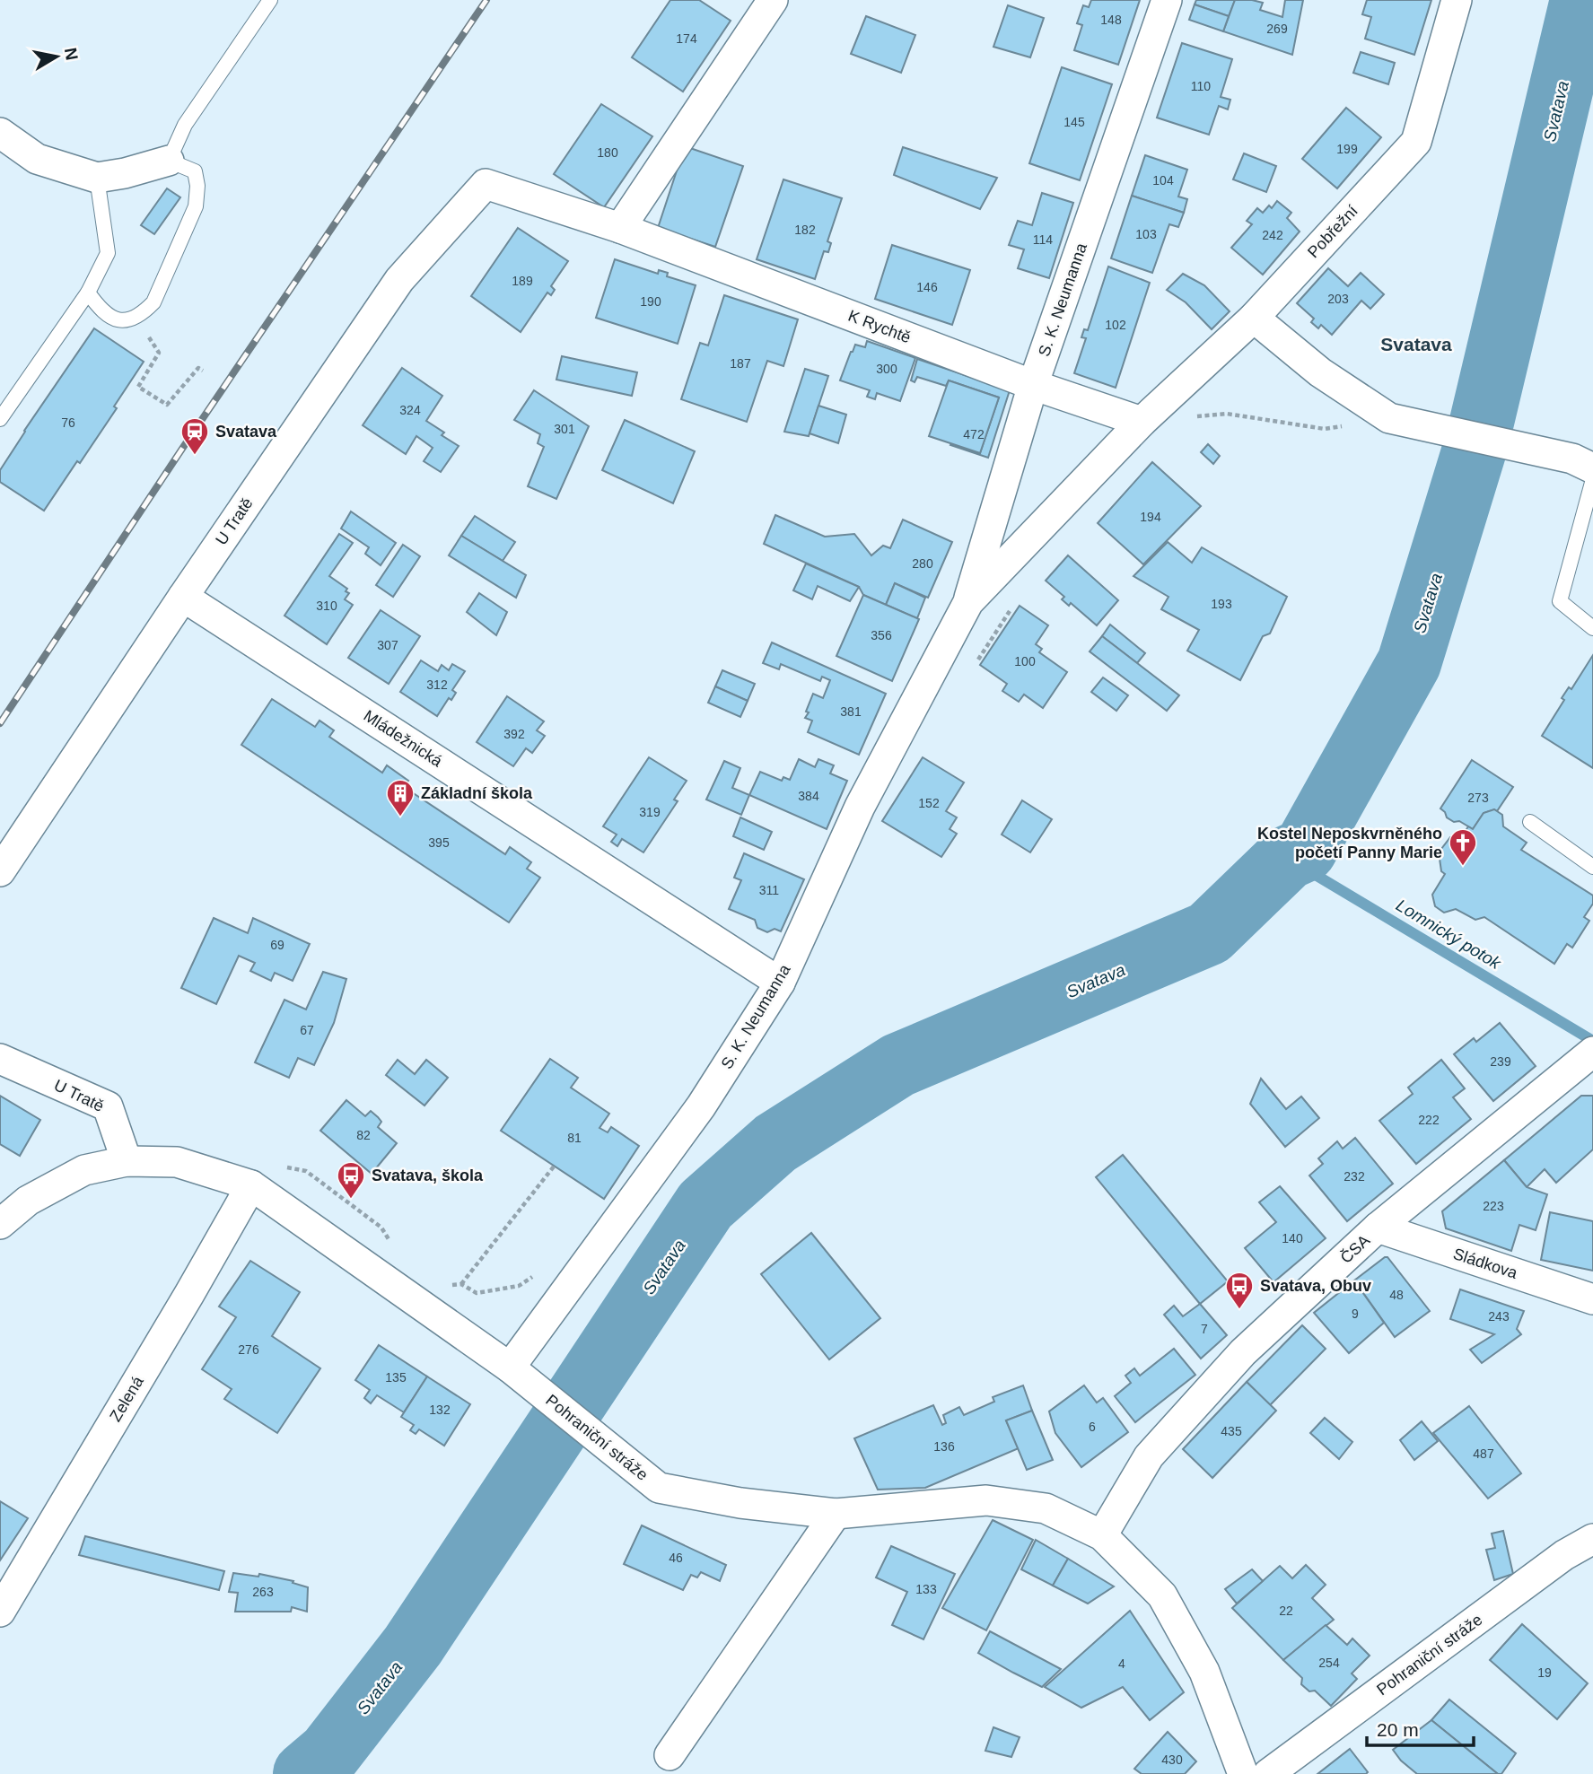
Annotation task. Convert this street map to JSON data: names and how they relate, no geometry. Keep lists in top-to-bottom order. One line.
{"streets":{"street":["Pobřežní","S. K. Neumanna","K Rychtě","U Tratě","Mládežnická","ČSA","Sládkova","Zelená","Pohraniční stráže"]},"crossings":[["Pobřežní","S. K. Neumanna"],["Pobřežní","K Rychtě"],["S. K. Neumanna","K Rychtě"],["S. K. Neumanna","Mládežnická"],["S. K. Neumanna","Pohraniční stráže"],["K Rychtě","U Tratě"],["U Tratě","Mládežnická"],["U Tratě","Pohraniční stráže"],["ČSA","Sládkova"],["ČSA","Pohraniční stráže"],["Zelená","Pohraniční stráže"]],"districts":["Svatava"],"water":["Svatava","Lomnický potok"],"places":{"station":["Svatava"],"building":["Základní škola"],"church":["Kostel Neposkvrněného početí Panny Marie"],"bus stop":["Svatava, škola","Svatava, Obuv"]},"house_numbers":["148","269","174","110","145","199","180","104","182","103","242","114","189","146","203","190","102","187","300","324","76","301","472","194","280","193","310","356","307","100","312","381","392","384","273","152","319","395","311","69","67","239","222","82","81","232","223","140","48","9","243","7","276","135","132","6","435","136","487","46","133","263","22","254","4","19","430"],"scale_bar":"20 m","north":"right"}
